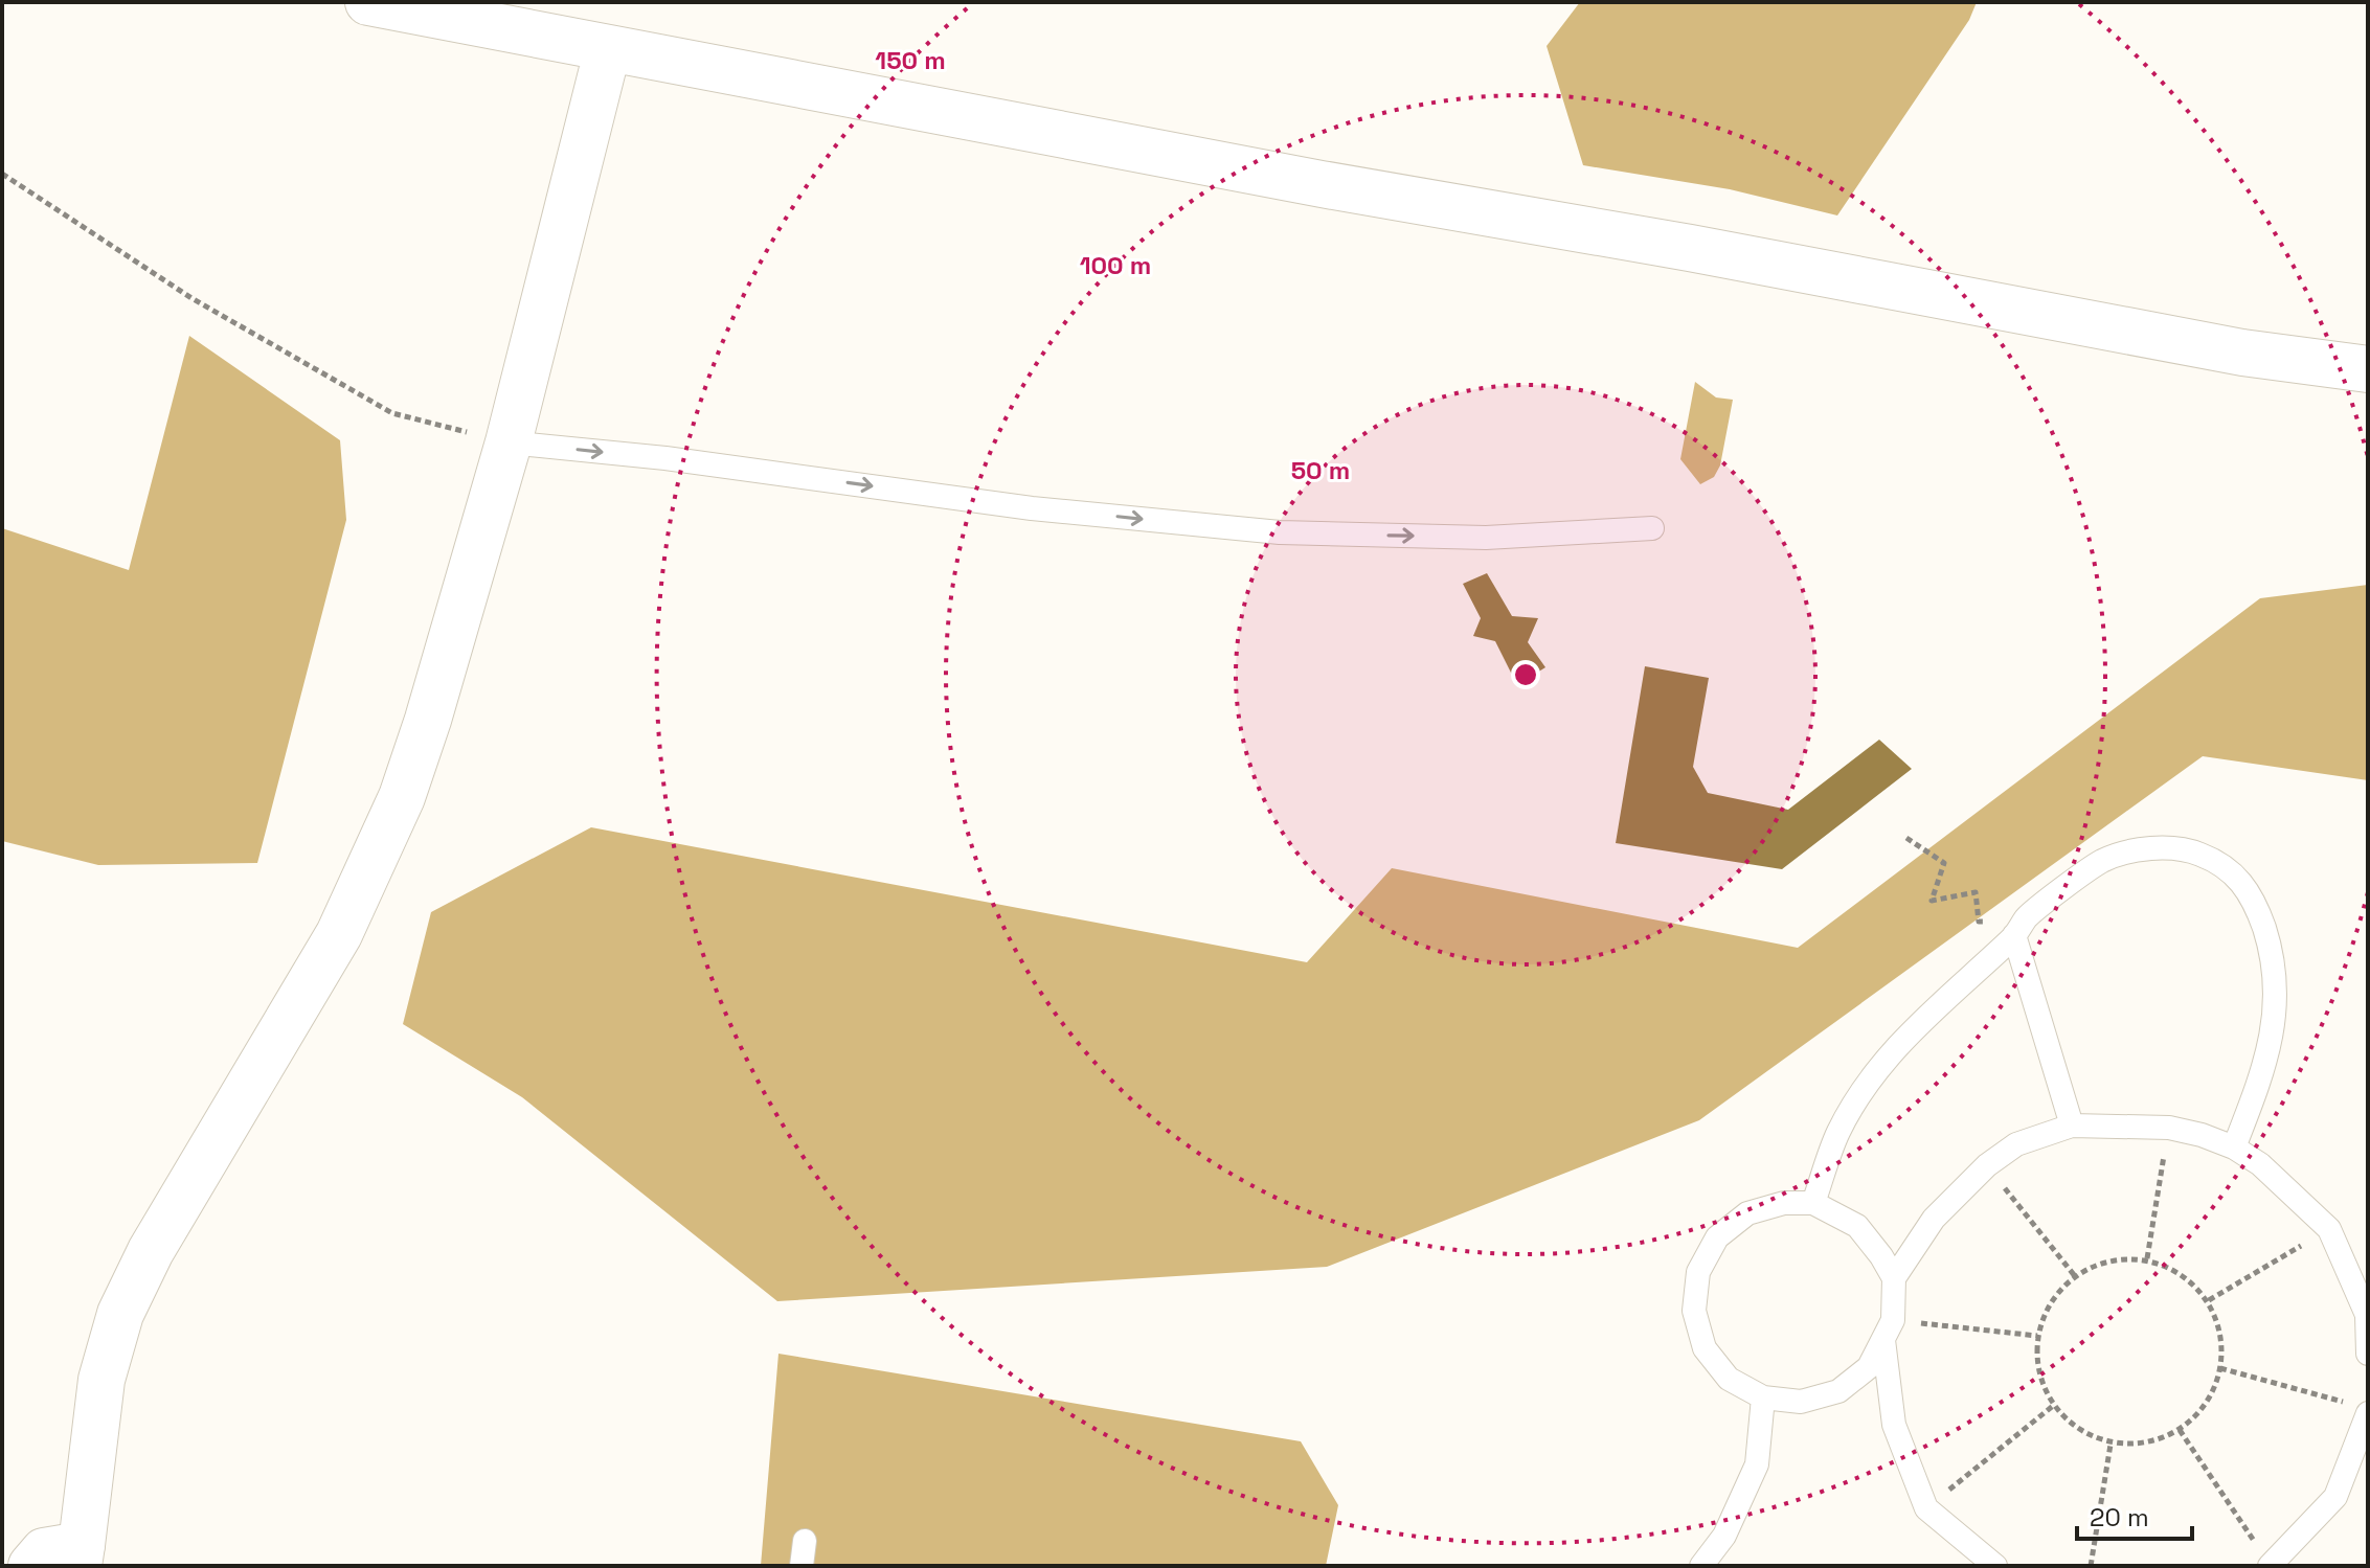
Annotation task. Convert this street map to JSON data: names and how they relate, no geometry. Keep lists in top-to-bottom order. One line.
{"scale_bar":"20 m","rings":["150 m","100 m","50 m"]}
